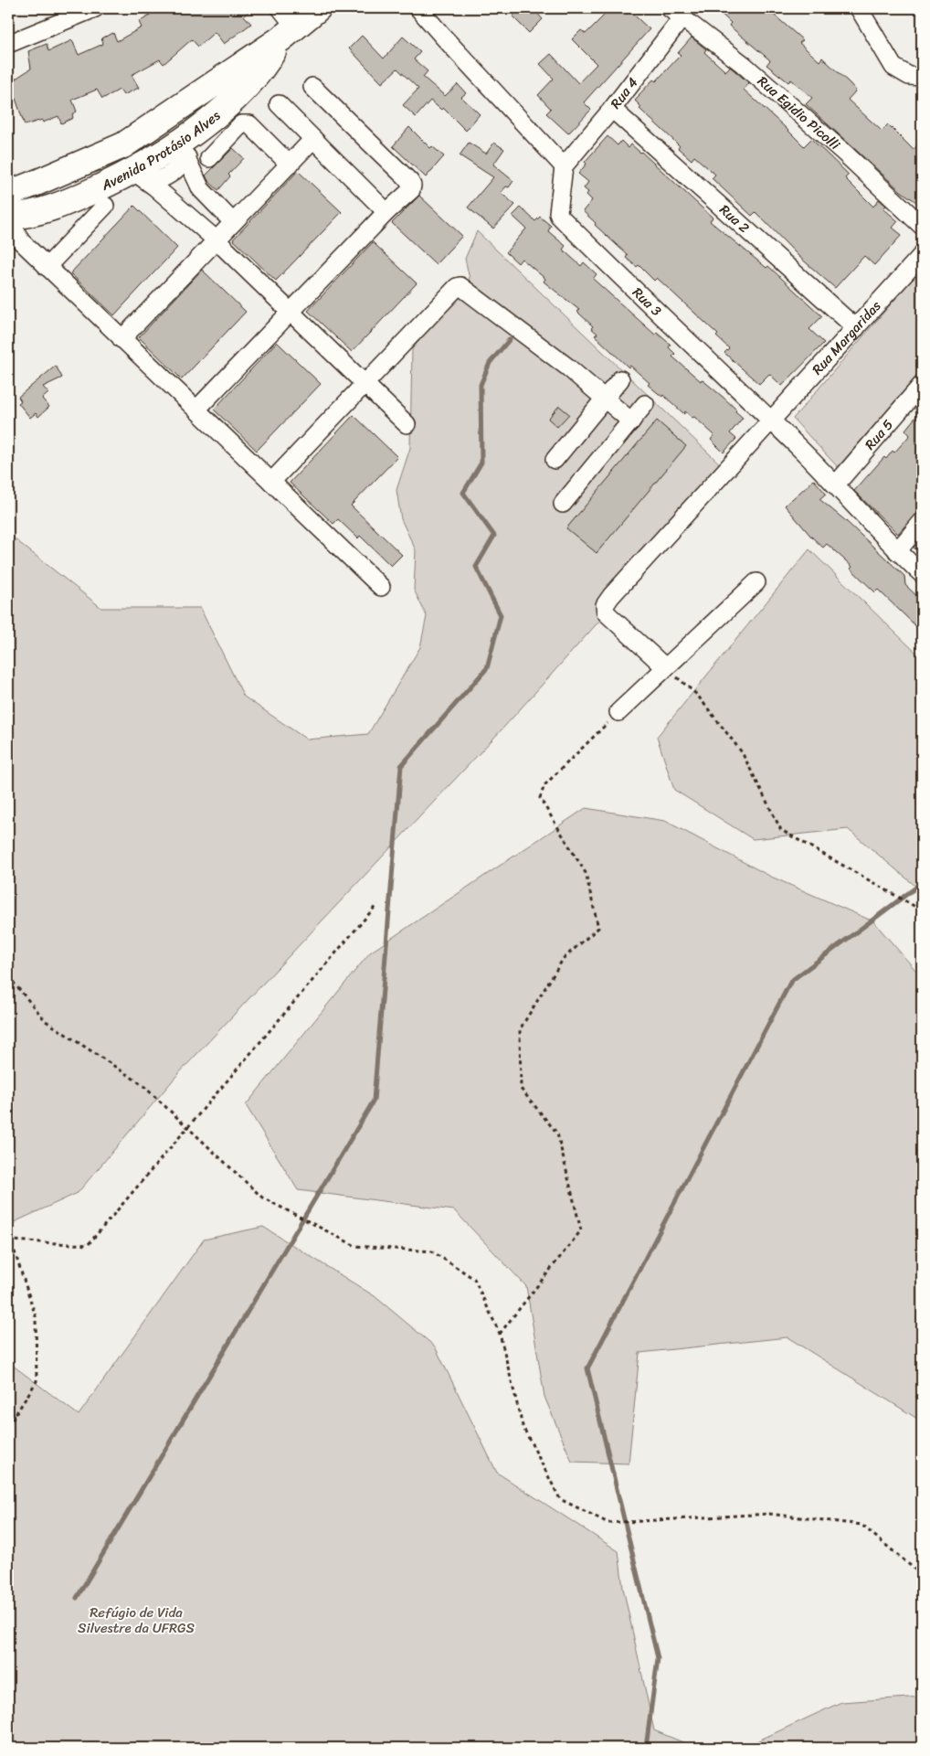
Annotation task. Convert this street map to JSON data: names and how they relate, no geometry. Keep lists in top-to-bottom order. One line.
{"streets":{"main road":["Avenida Protásio Alves"],"street":["Rua 4","Rua Egidio Picolli","Rua 2","Rua 3","Rua Margaridas","Rua 5"]},"crossings":[["Rua 4","Rua Egidio Picolli"],["Rua 4","Rua 2"],["Rua 4","Rua 3"],["Rua 2","Rua Margaridas"],["Rua 3","Rua Margaridas"],["Rua 3","Rua 5"]],"parks":["Refúgio de Vida Silvestre da UFRGS"]}
